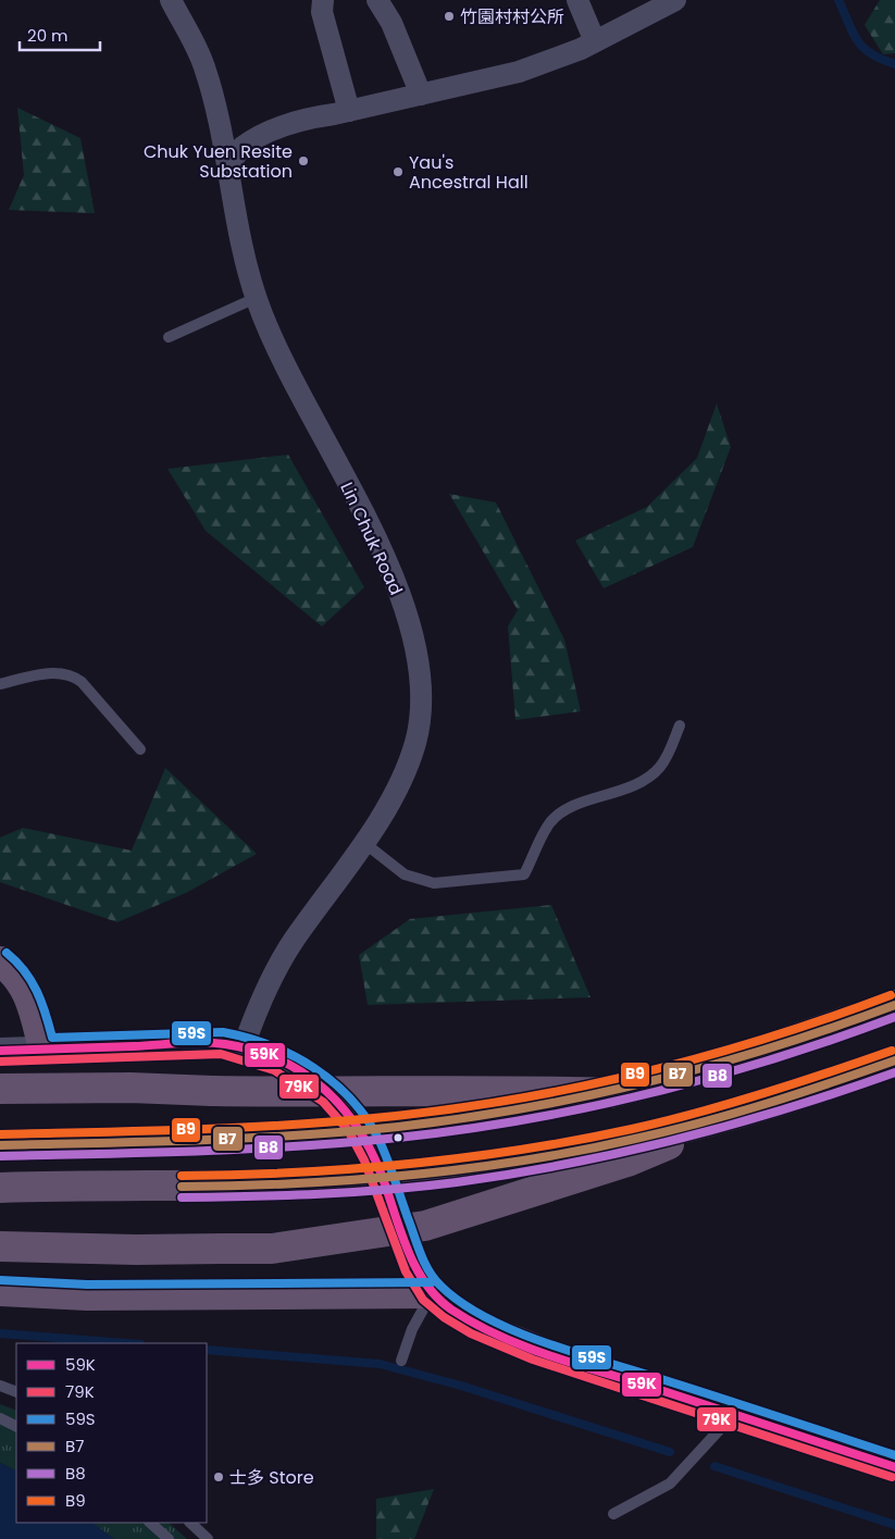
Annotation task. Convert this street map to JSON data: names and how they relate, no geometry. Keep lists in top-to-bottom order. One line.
{"streets":{"street":["Lin Chuk Road"]},"places":["竹園村村公所","Chuk Yuen Resite Substation","Yau's Ancestral Hall","士多 Store"],"lines":["transit line 59S","transit line B9","transit line B7","transit line B8","transit line 59K","transit line 79K"],"legend":["59K","79K","59S","B7","B8","B9"],"scale_bar":"20 m"}
